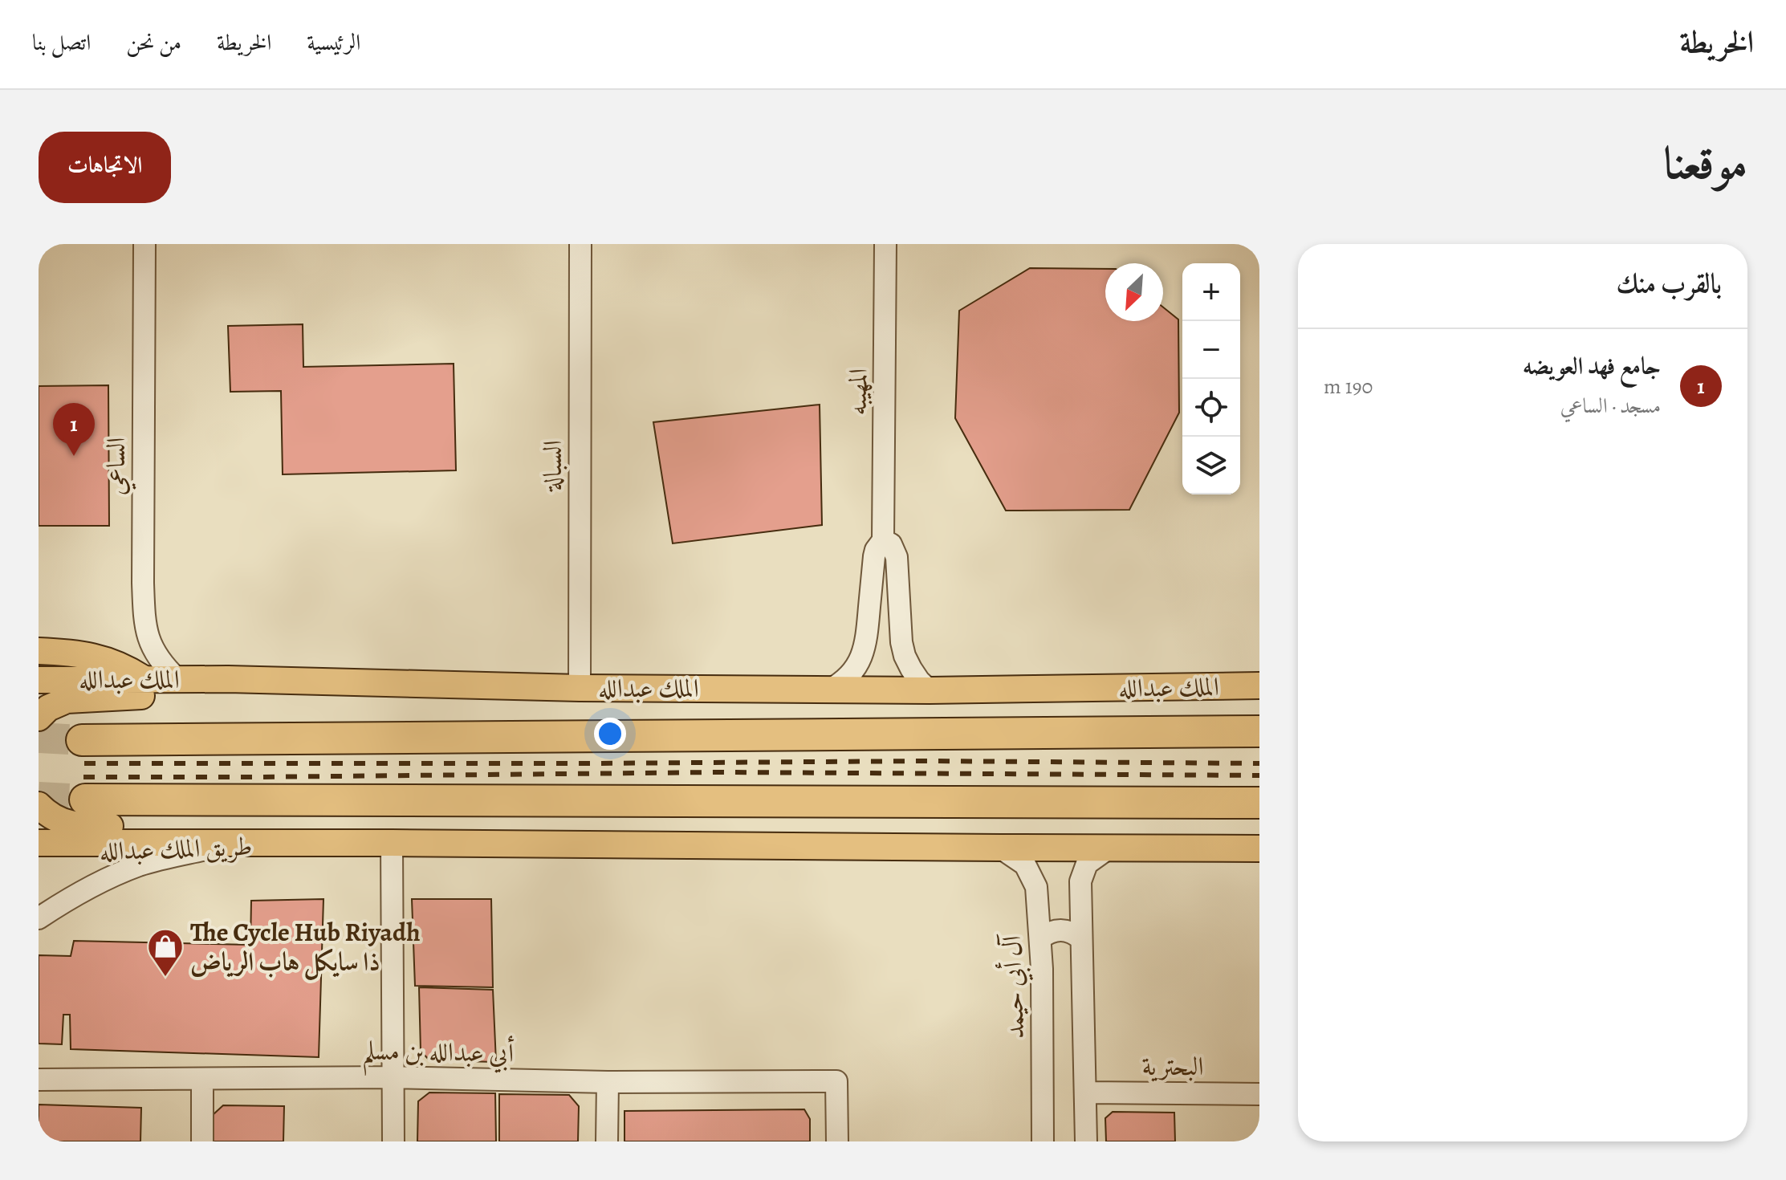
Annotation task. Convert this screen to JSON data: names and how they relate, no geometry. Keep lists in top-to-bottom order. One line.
{"streets":{"highway":["الملك عبدالله"],"main road":["طريق الملك عبدالله"],"street":["المهيبه","السبالة","الساعي","آل أبي حيمد","أبي عبدالله بن مسلم","البحترية"]},"crossings":[["المهيبه","الملك عبدالله"],["السبالة","الملك عبدالله"],["الساعي","الملك عبدالله"]],"places":{"shop":["The Cycle Hub Riyadh ذا سايكل هاب الرياض"]},"north":"bottom left","page":{"header":"الخريطة","nav":["الرئيسية","الخريطة","من نحن","اتصل بنا"],"title":"موقعنا","buttons":"الاتجاهات","heading":"بالقرب منك","map_buttons":["+","−"],"list":[{"mark":"1","name":"جامع فهد العويضه","note":"مسجد · الساعي","value":"190 m"}],"pins":"1"}}
